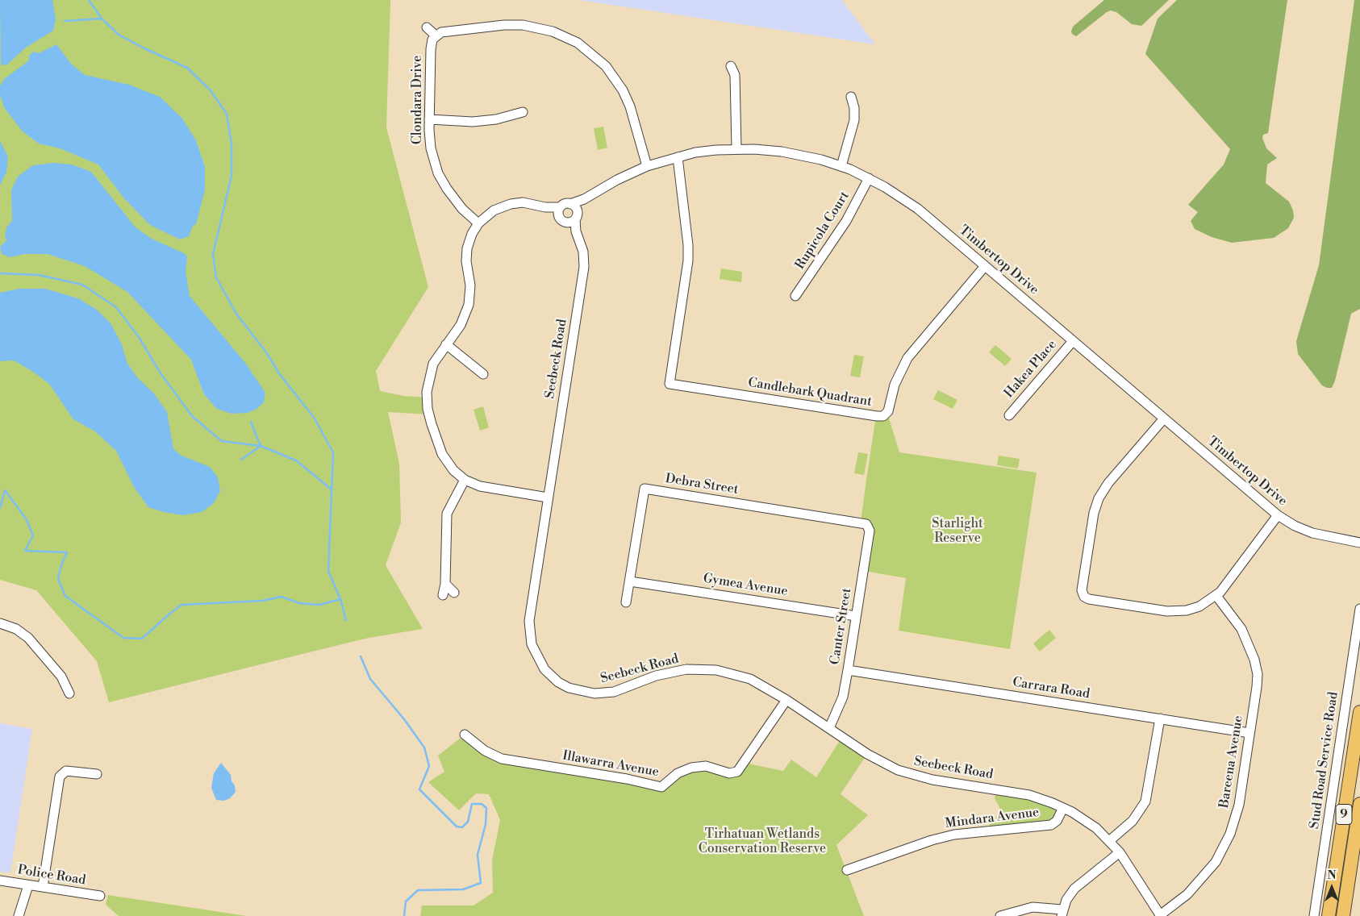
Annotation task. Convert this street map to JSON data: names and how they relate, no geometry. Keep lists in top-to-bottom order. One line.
{"streets":{"highway":["9"],"street":["Clondara Drive","Rupicola Court","Timbertop Drive","Seebeck Road","Hakea Place","Candlebark Quadrant","Debra Street","Gymea Avenue","Canter Street","Carrara Road","Stud Road Service Road","Bareena Avenue","Illawarra Avenue","Mindara Avenue","Police Road"]},"crossings":[["Rupicola Court","Timbertop Drive"],["Timbertop Drive","Seebeck Road"],["Timbertop Drive","Hakea Place"],["Timbertop Drive","Candlebark Quadrant"],["Seebeck Road","Canter Street"],["Seebeck Road","Bareena Avenue"],["Seebeck Road","Illawarra Avenue"],["Seebeck Road","Mindara Avenue"],["Debra Street","Gymea Avenue"],["Debra Street","Canter Street"],["Gymea Avenue","Canter Street"],["Canter Street","Carrara Road"],["Carrara Road","Bareena Avenue"]],"parks":["Starlight Reserve","Tirhatuan Wetlands Conservation Reserve"],"north":"top"}
